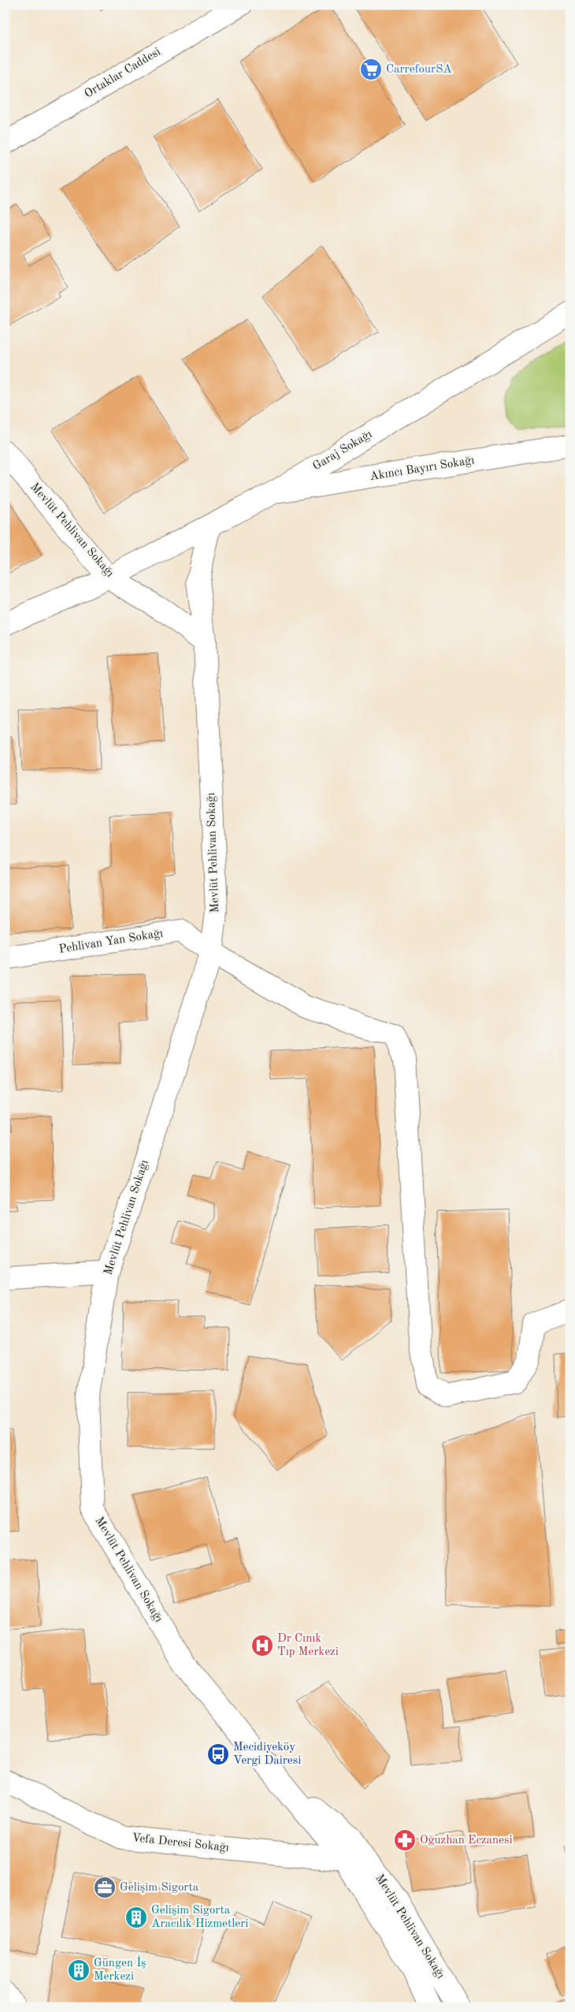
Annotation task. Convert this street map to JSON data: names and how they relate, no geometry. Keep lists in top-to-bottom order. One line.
{"streets":{"street":["Ortaklar Caddesi","Garaj Sokağı","Akıncı Bayırı Sokağı","Mevlüt Pehlivan Sokağı","Pehlivan Yan Sokağı","Vefa Deresi Sokağı"]},"crossings":[["Garaj Sokağı","Akıncı Bayırı Sokağı"],["Garaj Sokağı","Mevlüt Pehlivan Sokağı"],["Mevlüt Pehlivan Sokağı","Pehlivan Yan Sokağı"],["Mevlüt Pehlivan Sokağı","Vefa Deresi Sokağı"]],"places":{"supermarket":["CarrefourSA"],"hospital":["Dr Cınık Tıp Merkezi"],"bus stop":["Mecidiyeköy Vergi Dairesi"],"pharmacy":["Oğuzhan Eczanesi"],"office":["Gelişim Sigorta"],"building":["Gelişim Sigorta Aracılık Hizmetleri","Güngen İş Merkezi"]}}
